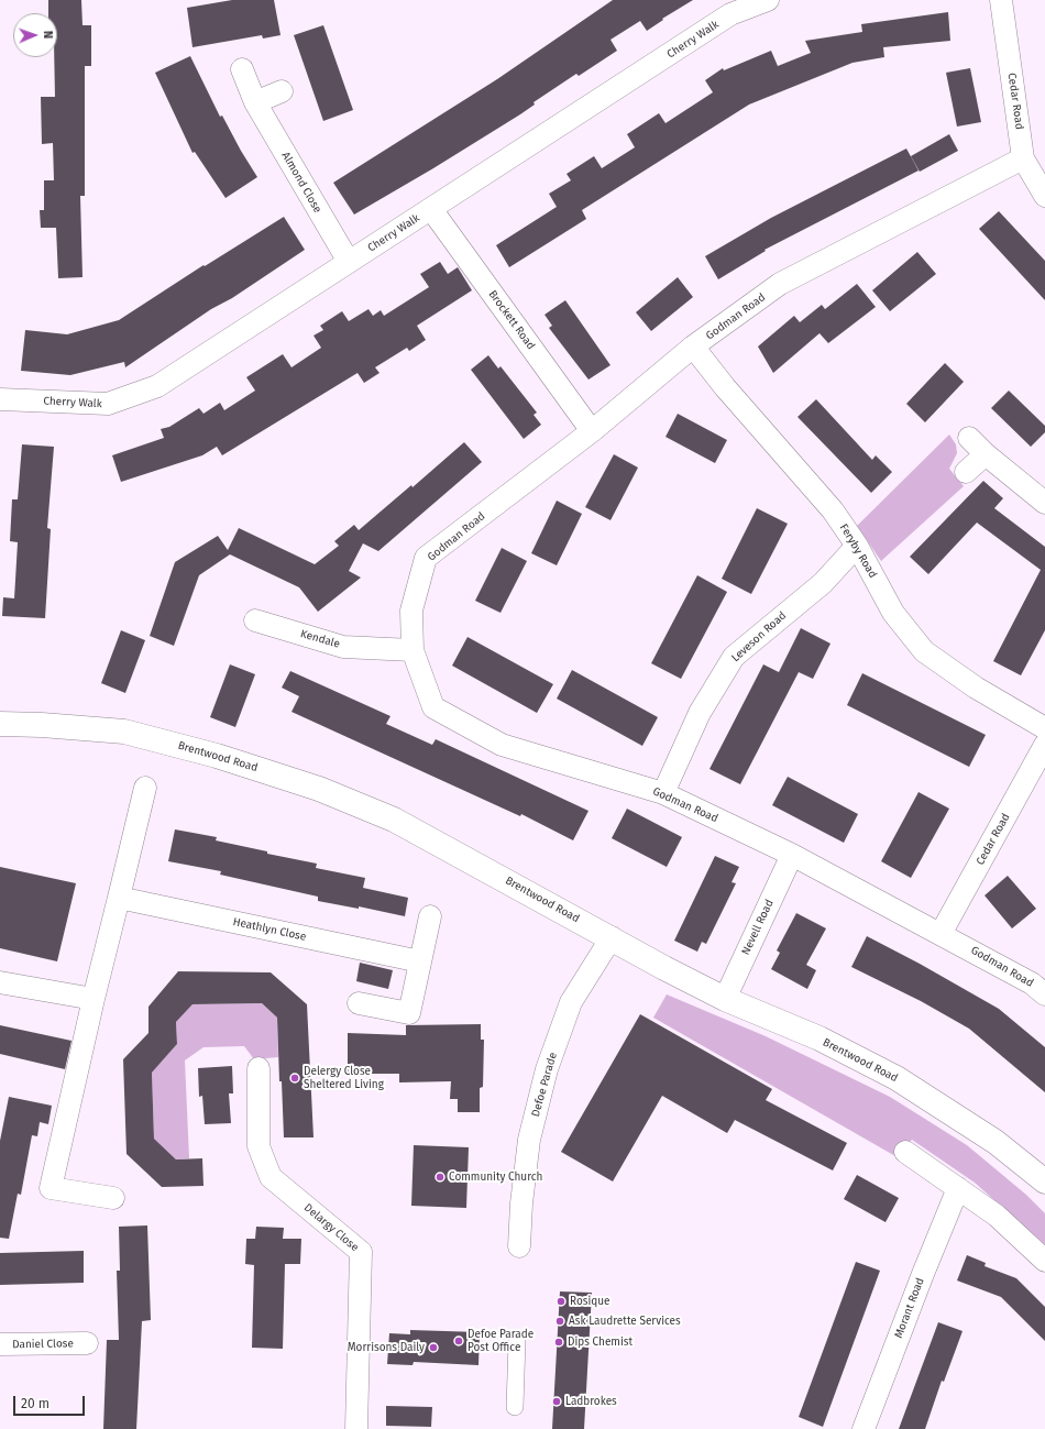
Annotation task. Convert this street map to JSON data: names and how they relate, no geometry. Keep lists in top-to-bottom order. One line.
{"streets":{"street":["Cherry Walk","Cedar Road","Almond Close","Godman Road","Brockett Road","Feryby Road","Leveson Road","Kendale","Brentwood Road","Nevell Road","Heathlyn Close","Defoe Parade","Delargy Close","Morant Road","Daniel Close"]},"crossings":[["Cherry Walk","Almond Close"],["Cherry Walk","Brockett Road"],["Cedar Road","Godman Road"],["Godman Road","Brockett Road"],["Godman Road","Feryby Road"],["Godman Road","Leveson Road"],["Godman Road","Kendale"],["Godman Road","Nevell Road"],["Feryby Road","Leveson Road"],["Brentwood Road","Nevell Road"],["Brentwood Road","Defoe Parade"]],"places":["Delergy Close Sheltered Living","Community Church","Rosique","Ask Laudrette Services","Defoe Parade Post Office","Dips Chemist","Morrisons Daily","Ladbrokes"],"scale_bar":"20 m","north":"right"}
